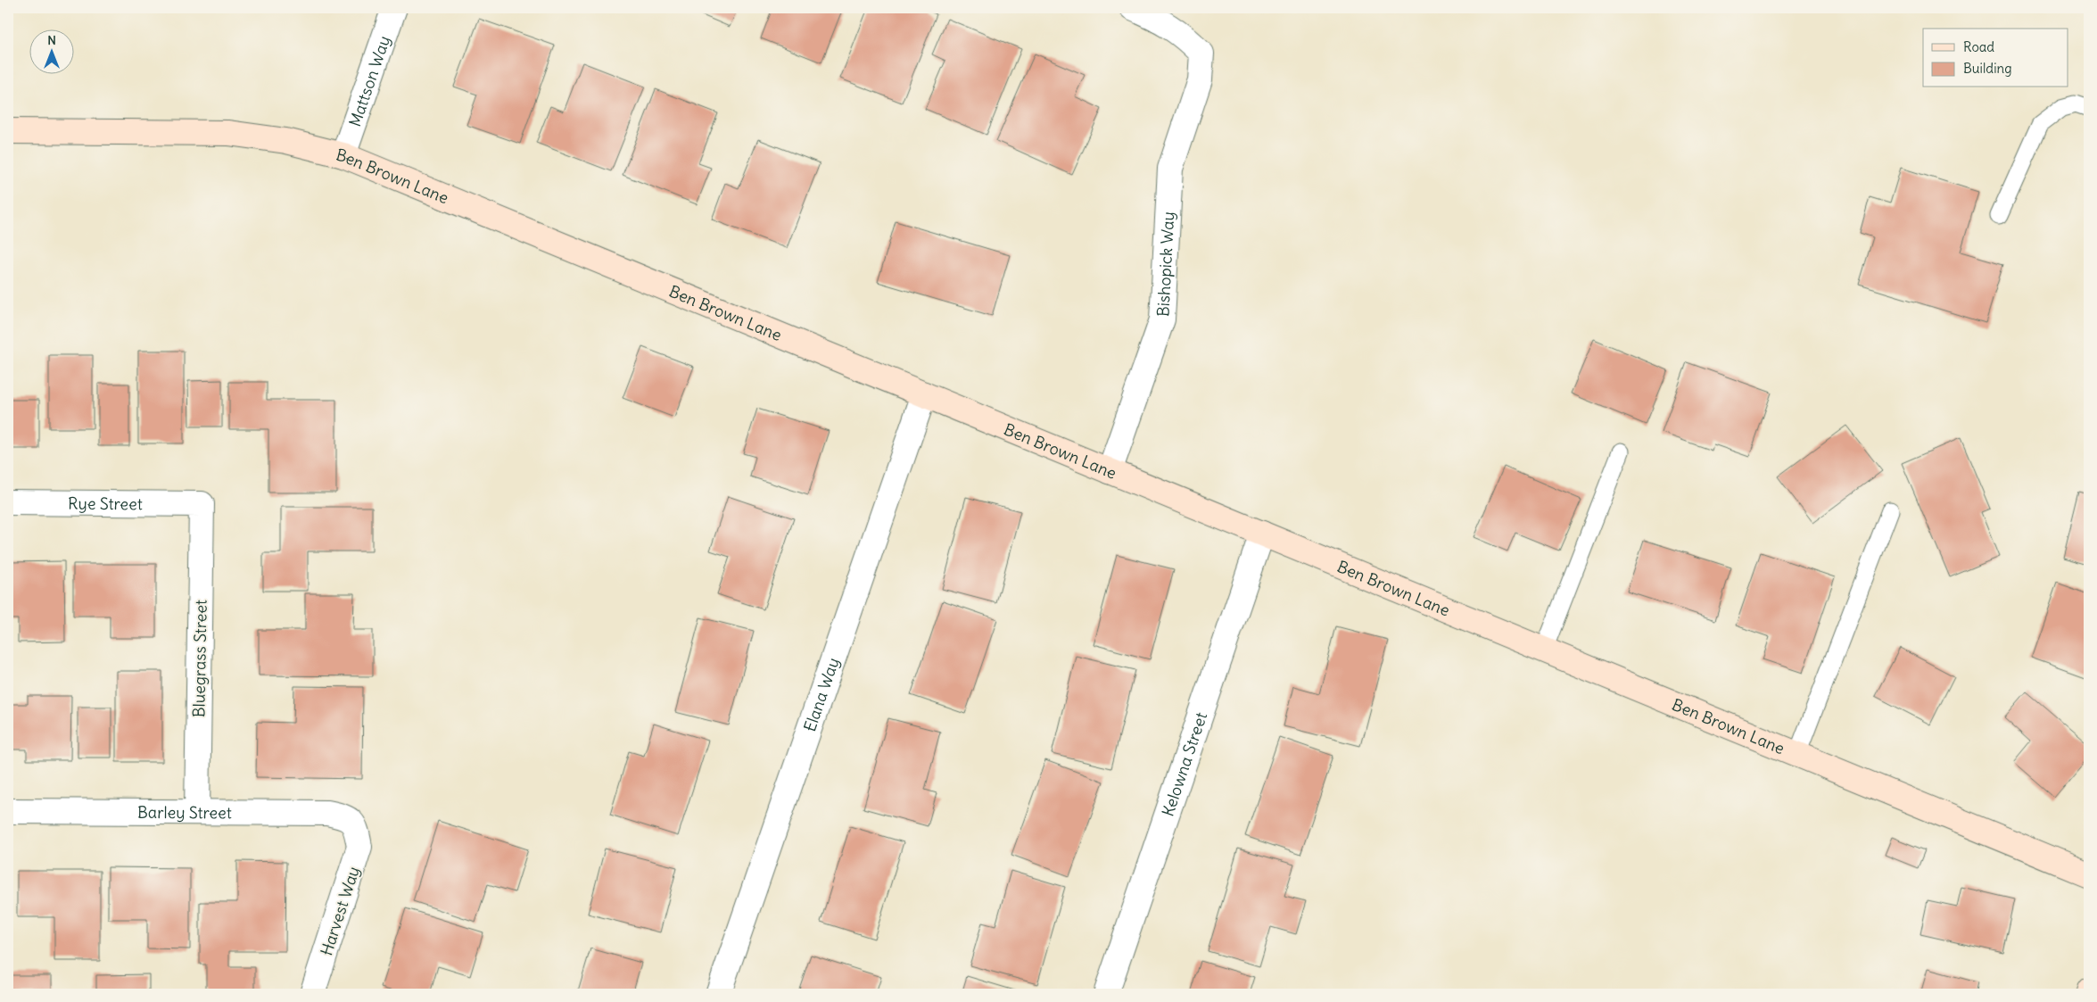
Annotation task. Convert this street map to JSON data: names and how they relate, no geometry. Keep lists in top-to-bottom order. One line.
{"streets":{"street":["Mattson Way","Ben Brown Lane","Bishopick Way","Rye Street","Bluegrass Street","Elana Way","Kelowna Street","Barley Street","Harvest Way"]},"crossings":[["Mattson Way","Ben Brown Lane"],["Ben Brown Lane","Bishopick Way"],["Ben Brown Lane","Elana Way"],["Ben Brown Lane","Kelowna Street"],["Rye Street","Bluegrass Street"],["Bluegrass Street","Barley Street"],["Barley Street","Harvest Way"]],"legend":["Road","Building"],"north":"top"}
